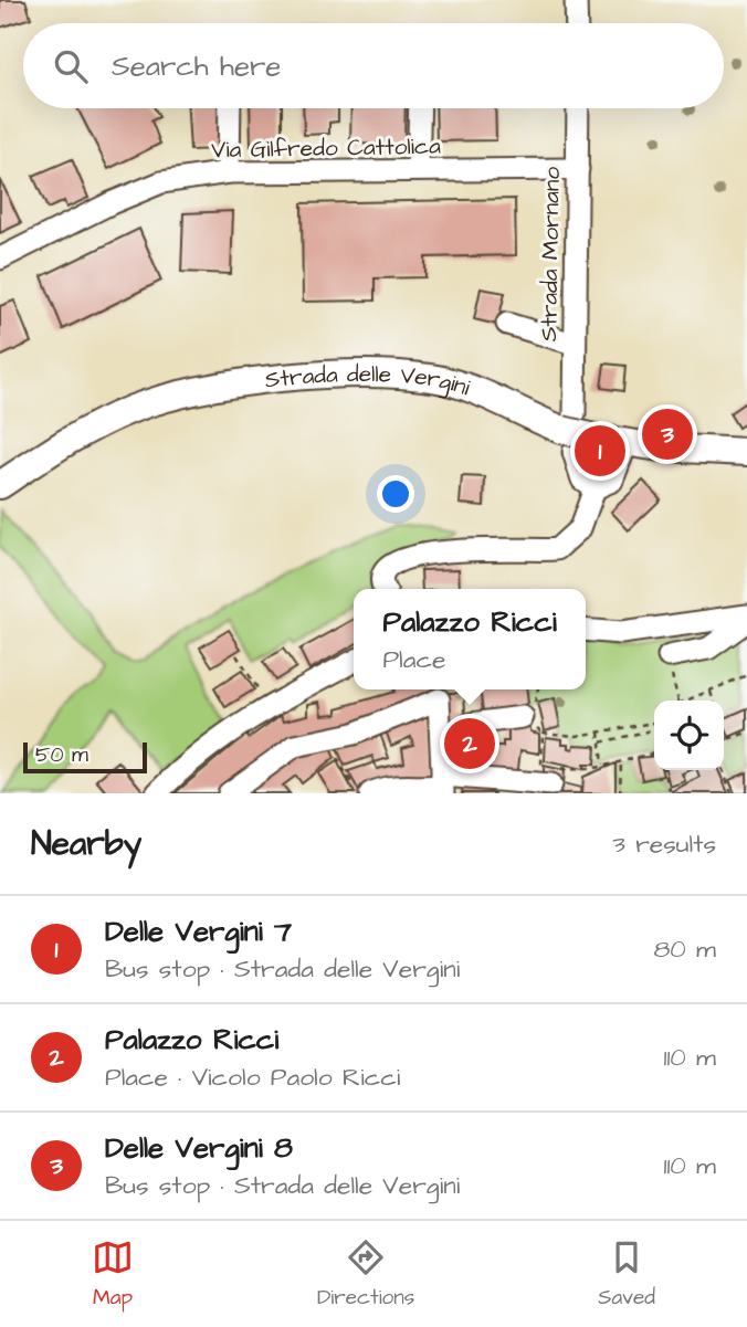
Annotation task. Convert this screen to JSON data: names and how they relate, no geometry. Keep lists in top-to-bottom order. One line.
{"streets":{"main road":["Strada delle Vergini"],"street":["Via Gilfredo Cattolica","Strada Mornano"]},"crossings":[["Via Gilfredo Cattolica","Strada Mornano"],["Strada Mornano","Strada delle Vergini"]],"scale_bar":"50 m","page":{"search":"Search here","pins":["3","1","2"],"popup":["Palazzo Ricci","Place"],"scale":"50 m","heading":["Nearby","3 results"],"list":[{"mark":"1","name":"Delle Vergini 7","note":"Bus stop · Strada delle Vergini","value":"80 m"},{"mark":"2","name":"Palazzo Ricci","note":"Place · Vicolo Paolo Ricci","value":"110 m"},{"mark":"3","name":"Delle Vergini 8","note":"Bus stop · Strada delle Vergini","value":"110 m"}],"nav":["Map","Directions","Saved"]}}
